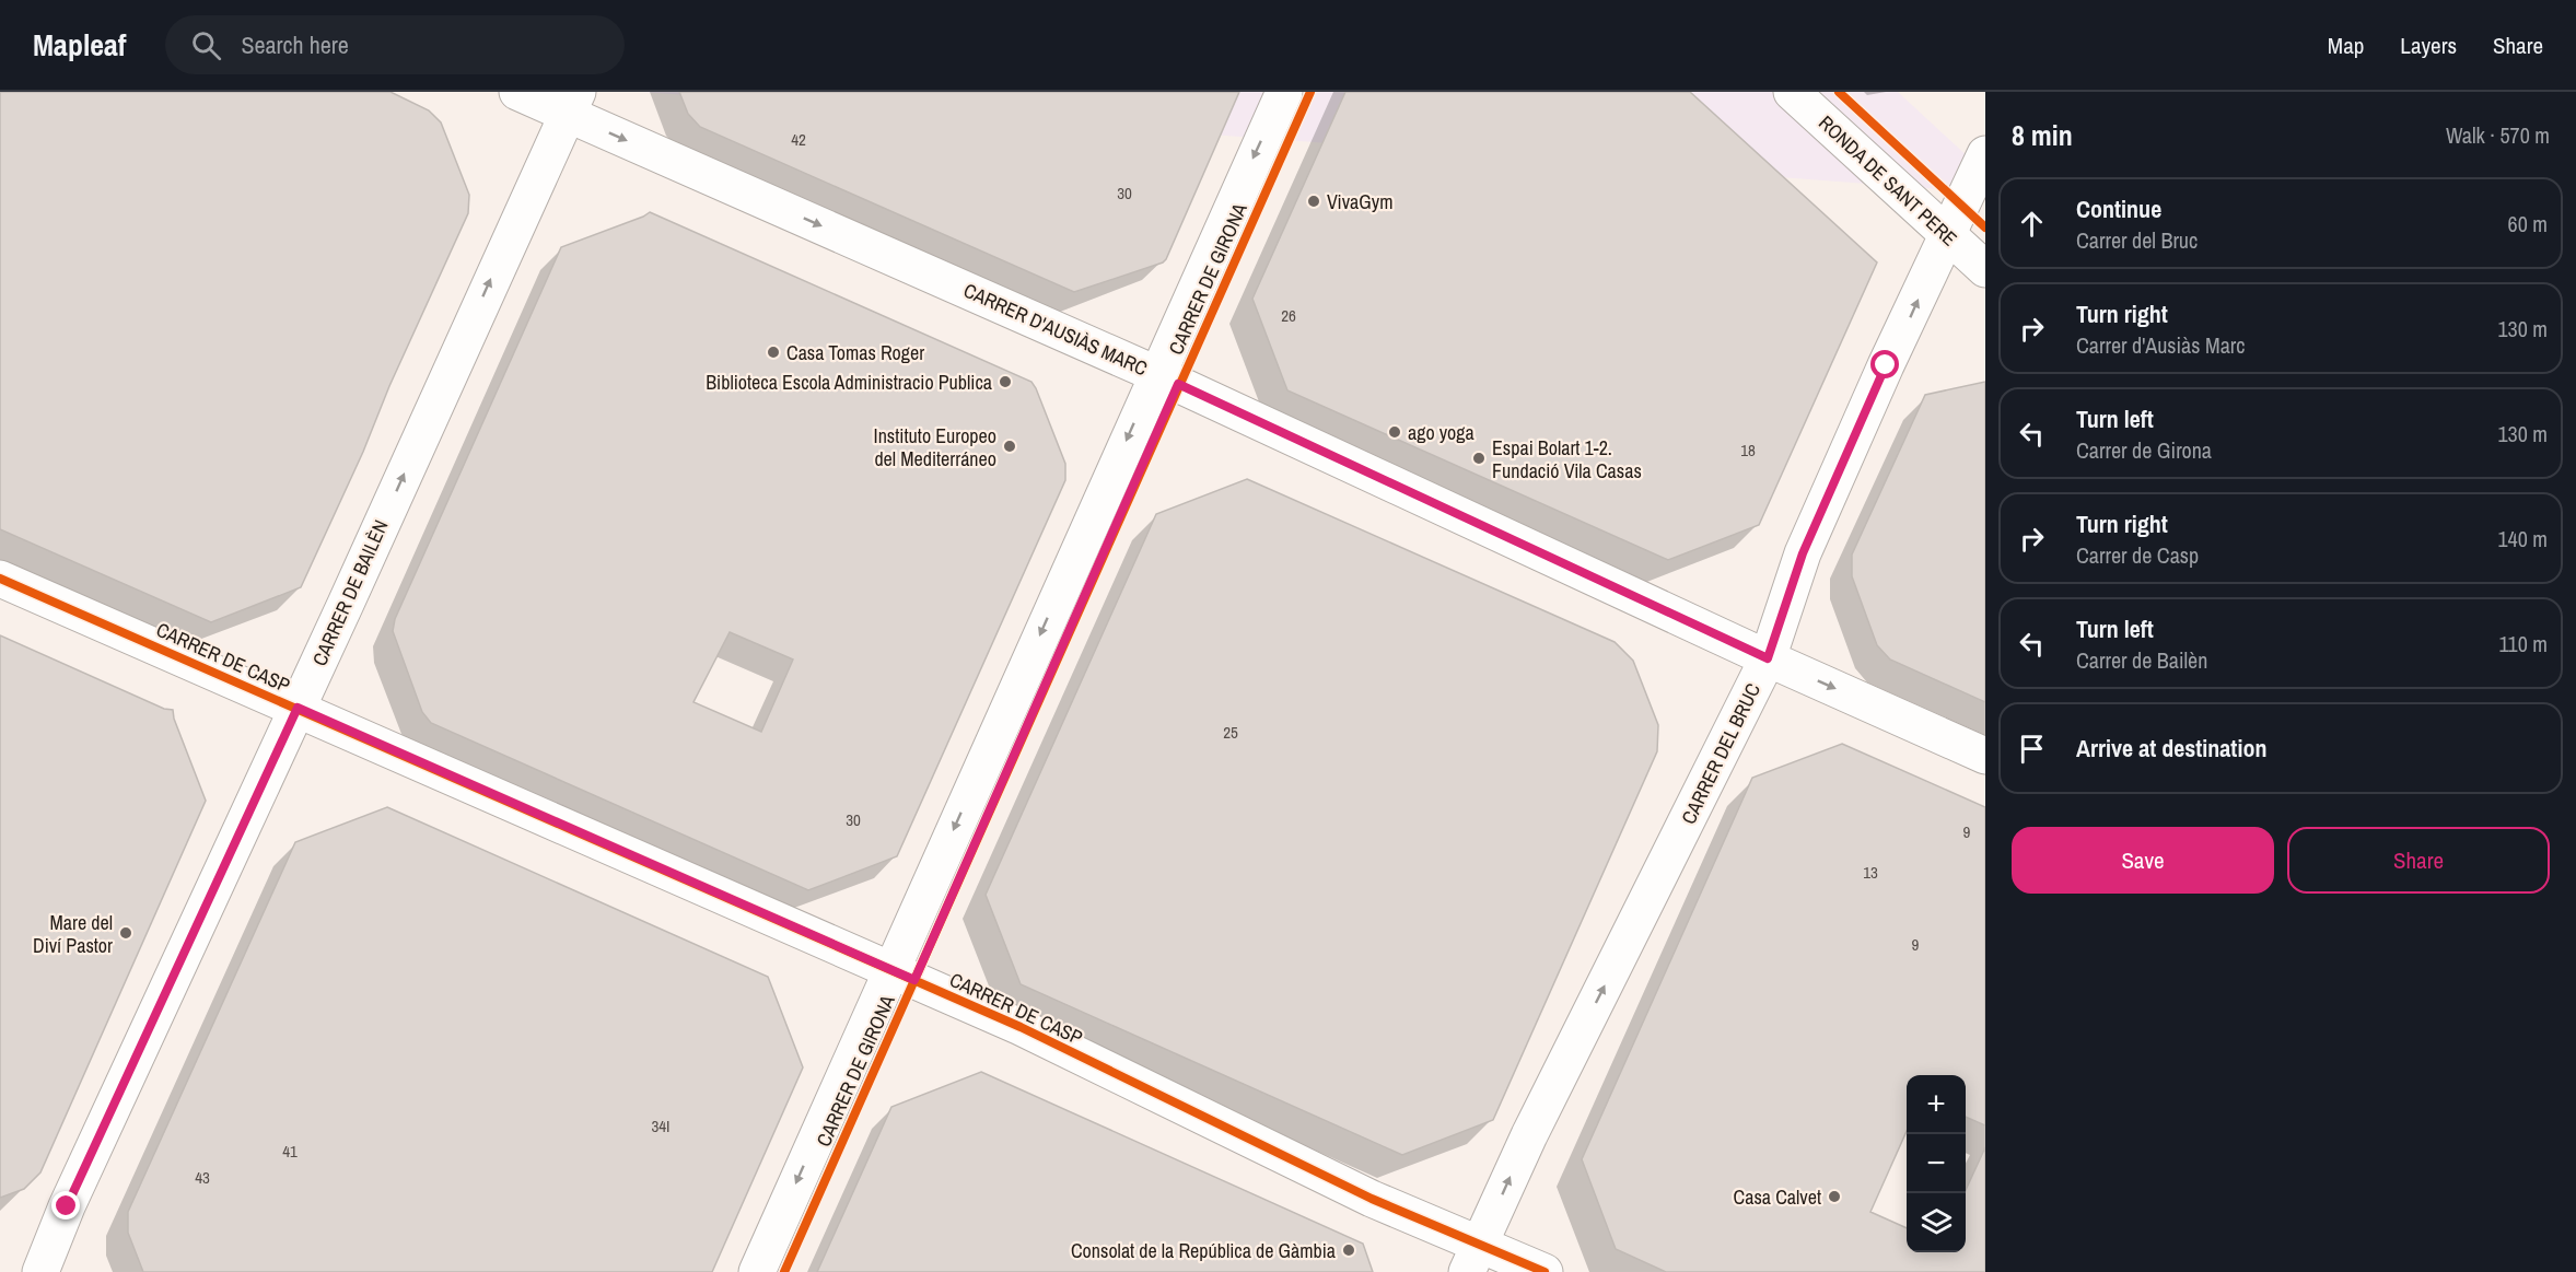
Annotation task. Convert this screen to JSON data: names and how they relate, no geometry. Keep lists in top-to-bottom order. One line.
{"streets":{"street":["RONDA DE SANT PERE","CARRER DE GIRONA","CARRER D'AUSIÀS MARC","CARRER DE BAILÈN","CARRER DE CASP","CARRER DEL BRUC"]},"crossings":[["RONDA DE SANT PERE","CARRER DEL BRUC"],["CARRER DE GIRONA","CARRER D'AUSIÀS MARC"],["CARRER DE GIRONA","CARRER DE CASP"],["CARRER D'AUSIÀS MARC","CARRER DE BAILÈN"],["CARRER D'AUSIÀS MARC","CARRER DEL BRUC"],["CARRER DE BAILÈN","CARRER DE CASP"],["CARRER DE CASP","CARRER DEL BRUC"]],"one_way":["CARRER DE GIRONA","CARRER D'AUSIÀS MARC","CARRER DE BAILÈN","CARRER DEL BRUC"],"places":["VivaGym","Casa Tomas Roger","Biblioteca Escola Administracio Publica","ago yoga","Instituto Europeo del Mediterráneo","Espai Bolart 1-2. Fundació Vila Casas","Mare del Diví Pastor","Casa Calvet","Consolat de la República de Gàmbia"],"house_numbers":["42","30","26","18","25","30","9","13","9","34I","41","43"],"page":{"header":"Mapleaf","search":"Search here","nav":["Map","Layers","Share"],"heading":["8 min","Walk · 570 m"],"list":[["Continue","Carrer del Bruc","60 m"],["Turn right","Carrer d'Ausiàs Marc","130 m"],["Turn left","Carrer de Girona","130 m"],["Turn right","Carrer de Casp","140 m"],["Turn left","Carrer de Bailèn","110 m"],"Arrive at destination"],"buttons":["Save","Share"],"map_buttons":["+","−"]}}
